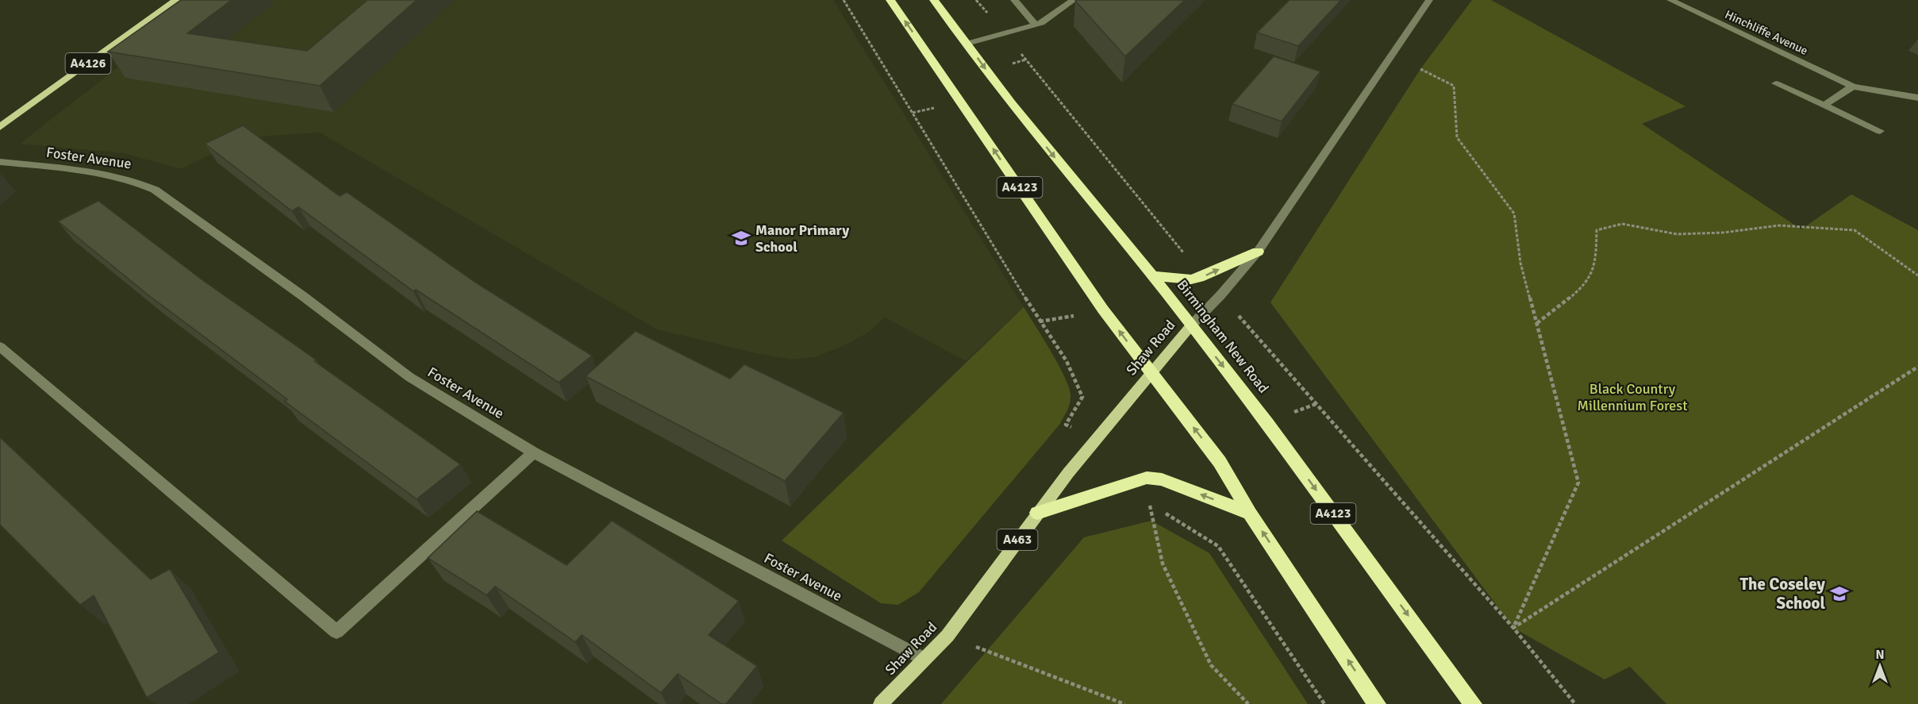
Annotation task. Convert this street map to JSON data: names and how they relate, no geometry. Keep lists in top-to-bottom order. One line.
{"streets":{"highway":["A4123","Birmingham New Road"],"main road":["A4126","Shaw Road","A463"],"street":["Hinchliffe Avenue","Foster Avenue"]},"crossings":[["Foster Avenue","Shaw Road"],["A4123","Shaw Road"],["Birmingham New Road","Shaw Road"]],"parks":["Black Country Millennium Forest"],"places":{"school or university":["Manor Primary School","The Coseley School"]},"north":"top"}
